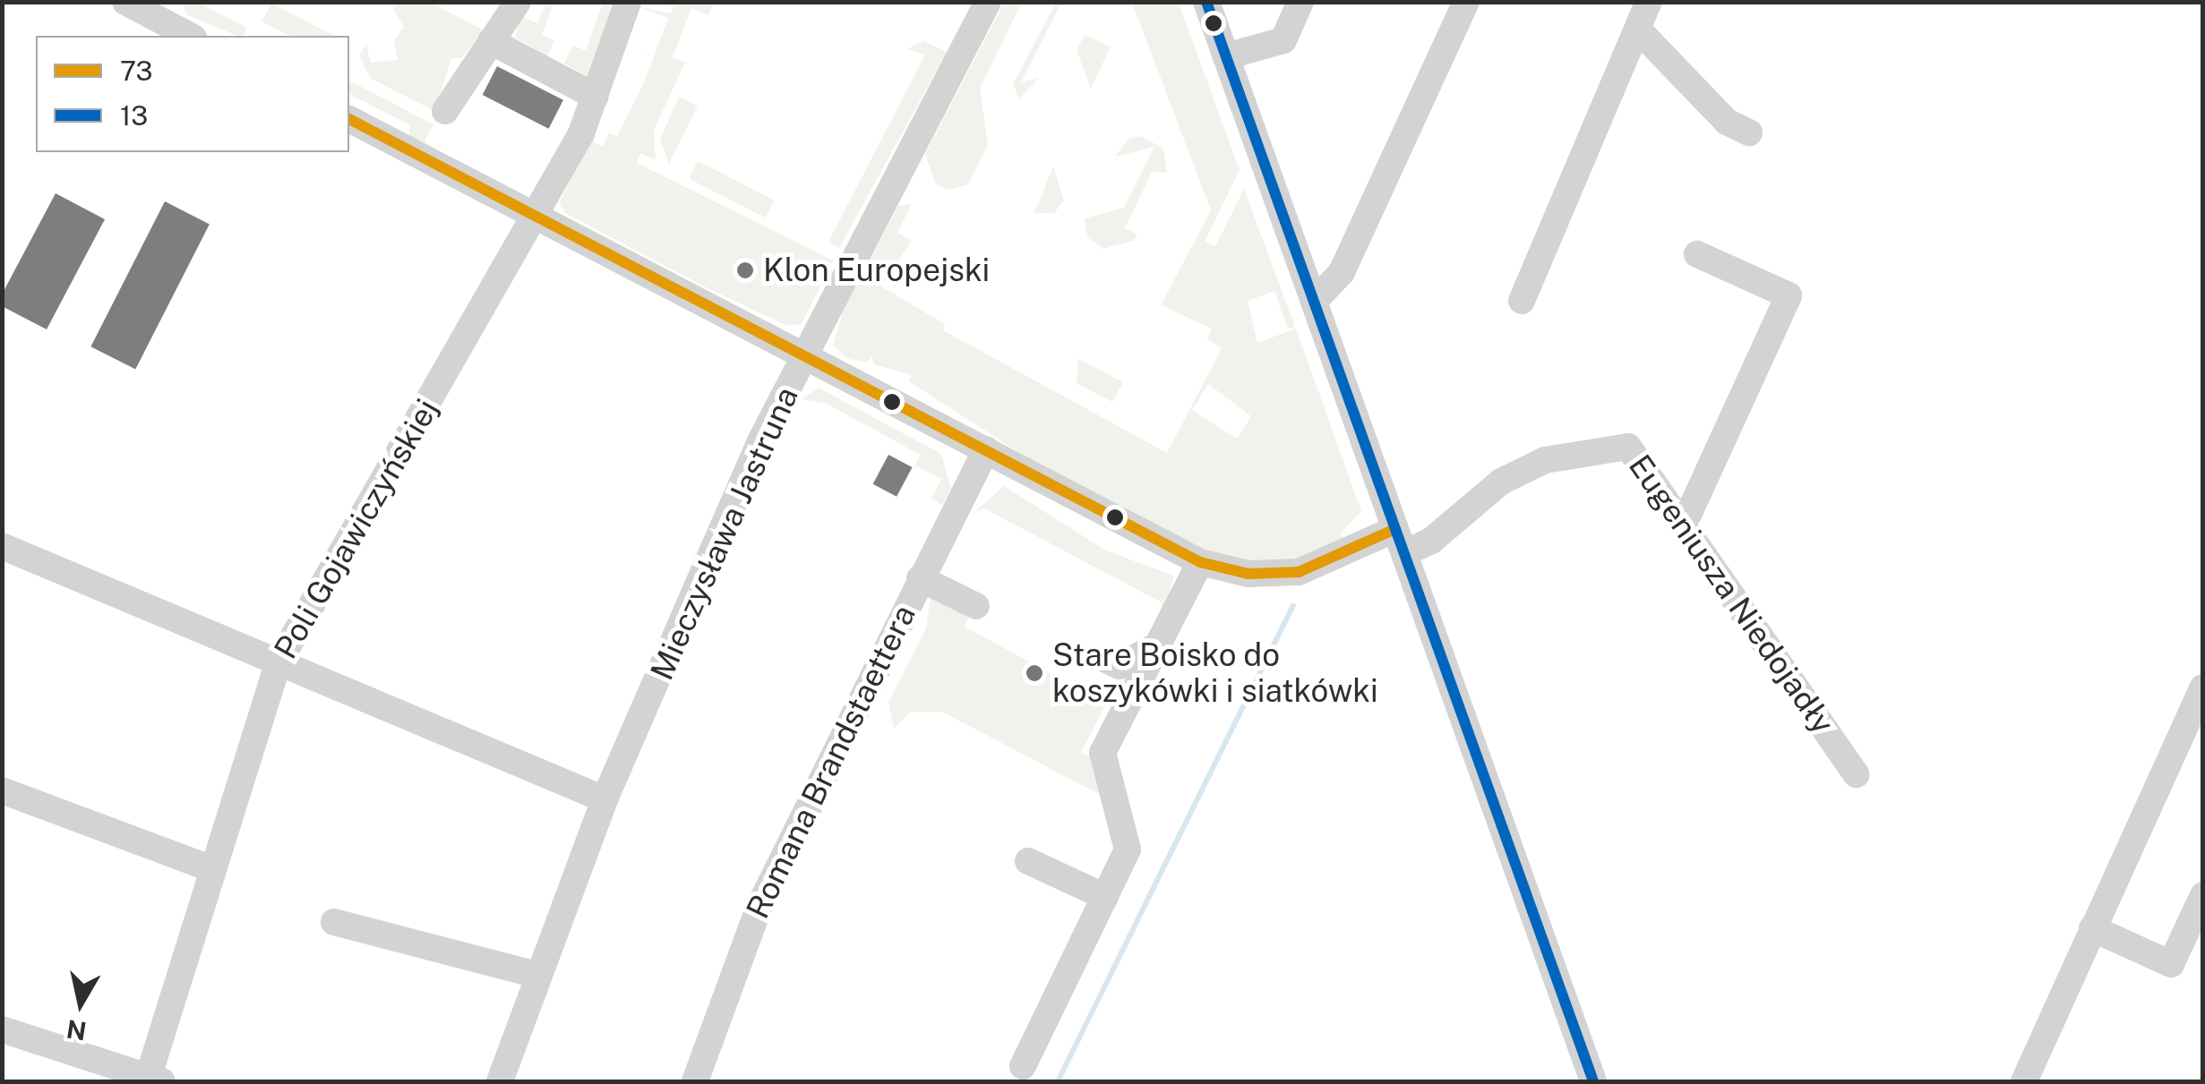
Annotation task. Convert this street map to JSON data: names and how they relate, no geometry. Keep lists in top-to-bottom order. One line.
{"streets":{"street":["Poli Gojawiczyńskiej","Mieczysława Jastruna","Eugeniusza Niedojadły","Romana Brandstaettera"]},"places":["Klon Europejski","Stare Boisko do koszykówki i siatkówki"],"lines":["transit line 13","transit line 73"],"legend":["73","13"],"north":"bottom"}
